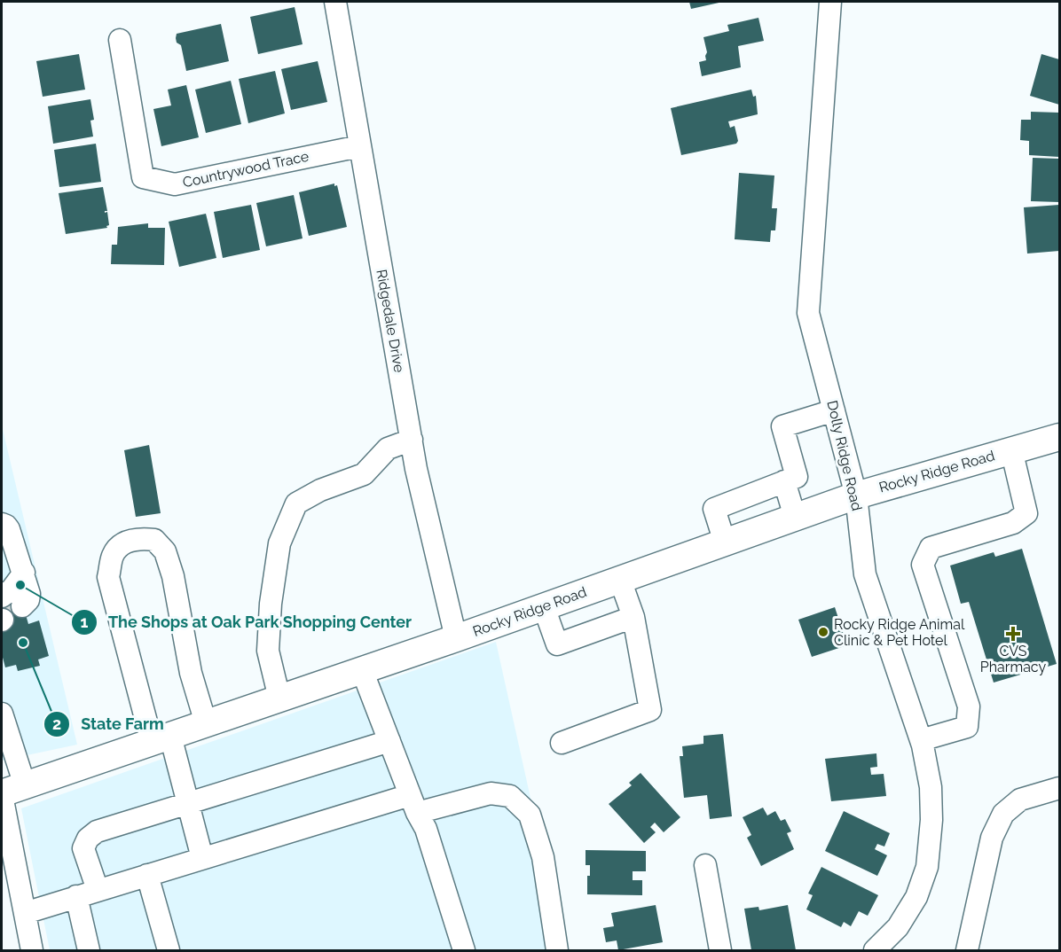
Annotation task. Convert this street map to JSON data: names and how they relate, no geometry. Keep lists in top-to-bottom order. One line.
{"streets":{"main road":["Rocky Ridge Road"],"street":["Countrywood Trace","Ridgedale Drive","Dolly Ridge Road"]},"crossings":[["Countrywood Trace","Ridgedale Drive"],["Ridgedale Drive","Rocky Ridge Road"],["Dolly Ridge Road","Rocky Ridge Road"]],"places":{"other":["The Shops at Oak Park Shopping Center","Rocky Ridge Animal Clinic & Pet Hotel","State Farm"],"health":["CVS Pharmacy"]}}
